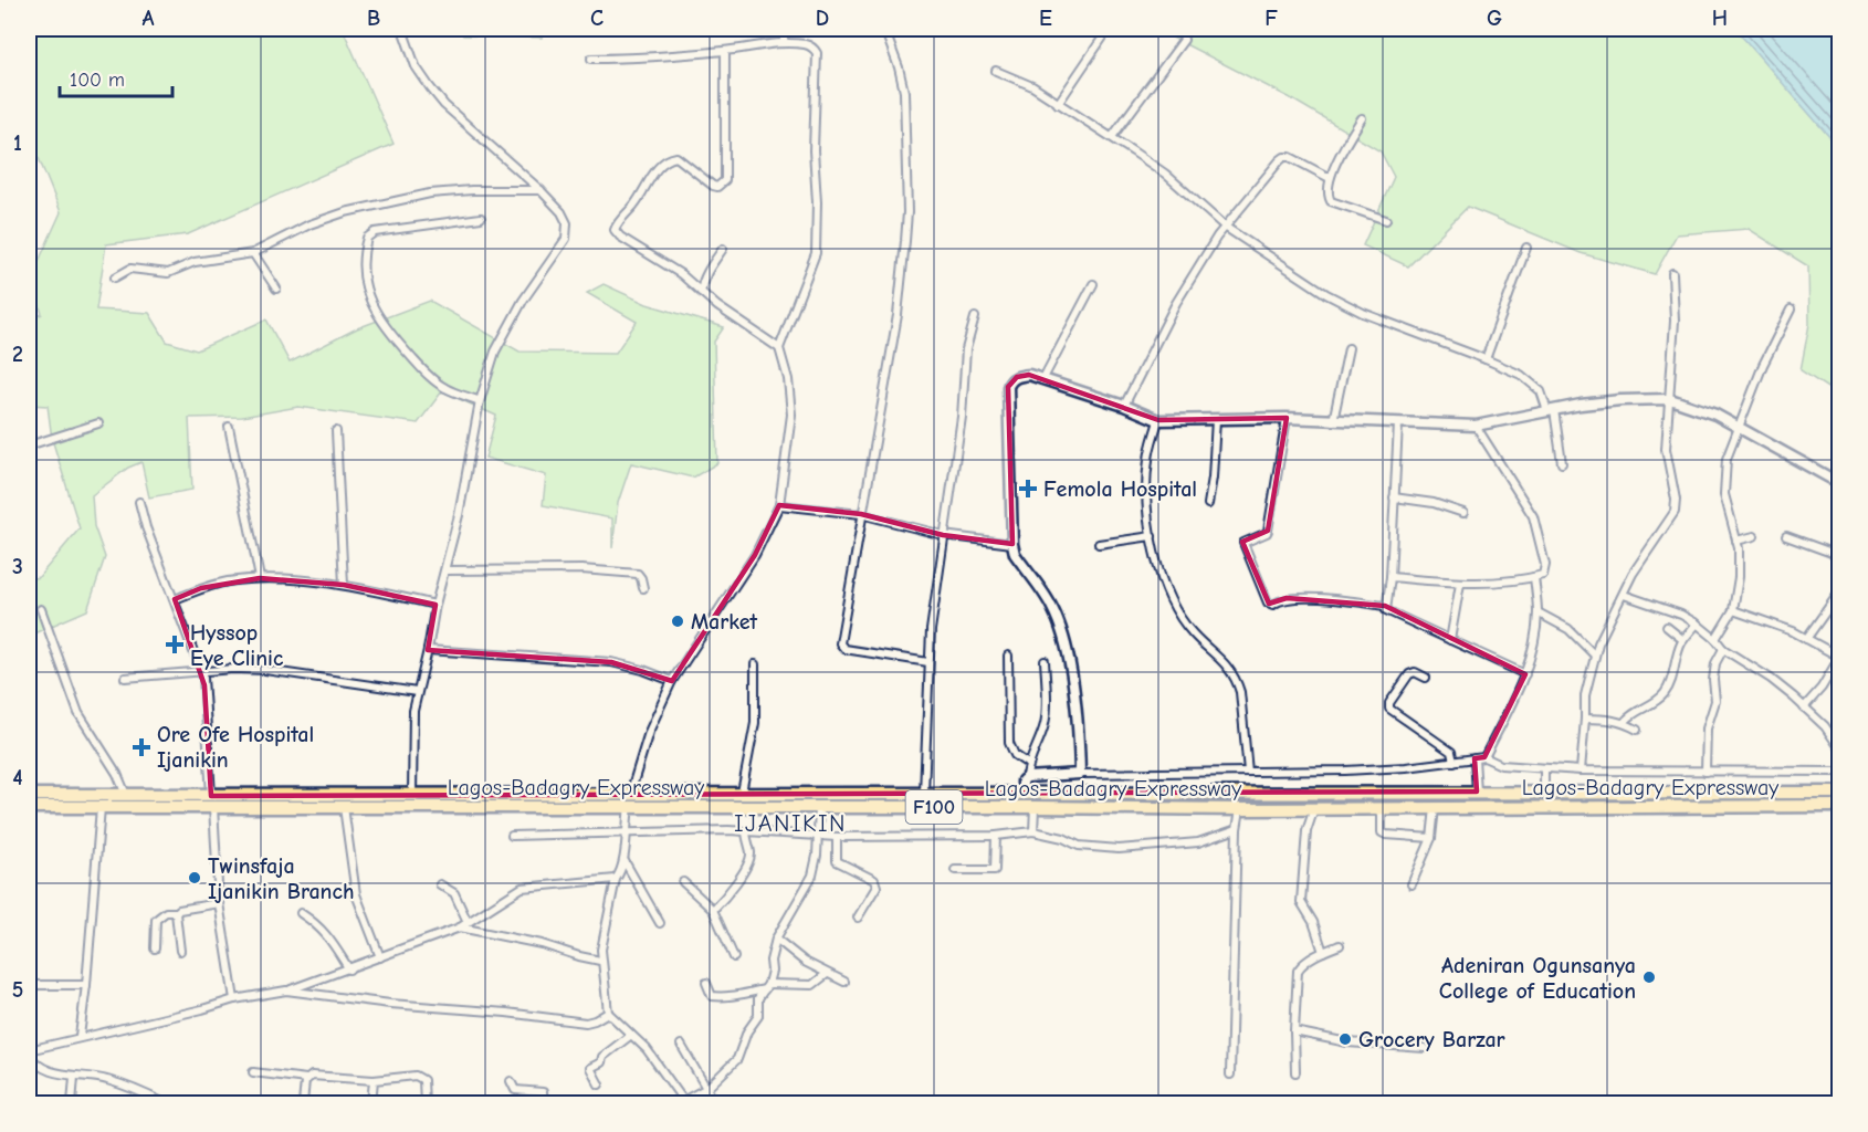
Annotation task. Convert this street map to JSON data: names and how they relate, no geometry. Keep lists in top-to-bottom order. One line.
{"streets":{"highway":["Lagos-Badagry Expressway","F100"]},"districts":["IJANIKIN"],"places":{"health":["Femola Hospital","Hyssop Eye Clinic","Ore Ofe Hospital Ijanikin"],"other":["Market","Twinsfaja Ijanikin Branch","Adeniran Ogunsanya College of Education","Grocery Barzar"]},"scale_bar":"100 m","grid":{"columns":["A","B","C","D","E","F","G","H"],"rows":["1","2","3","4","5"]}}
